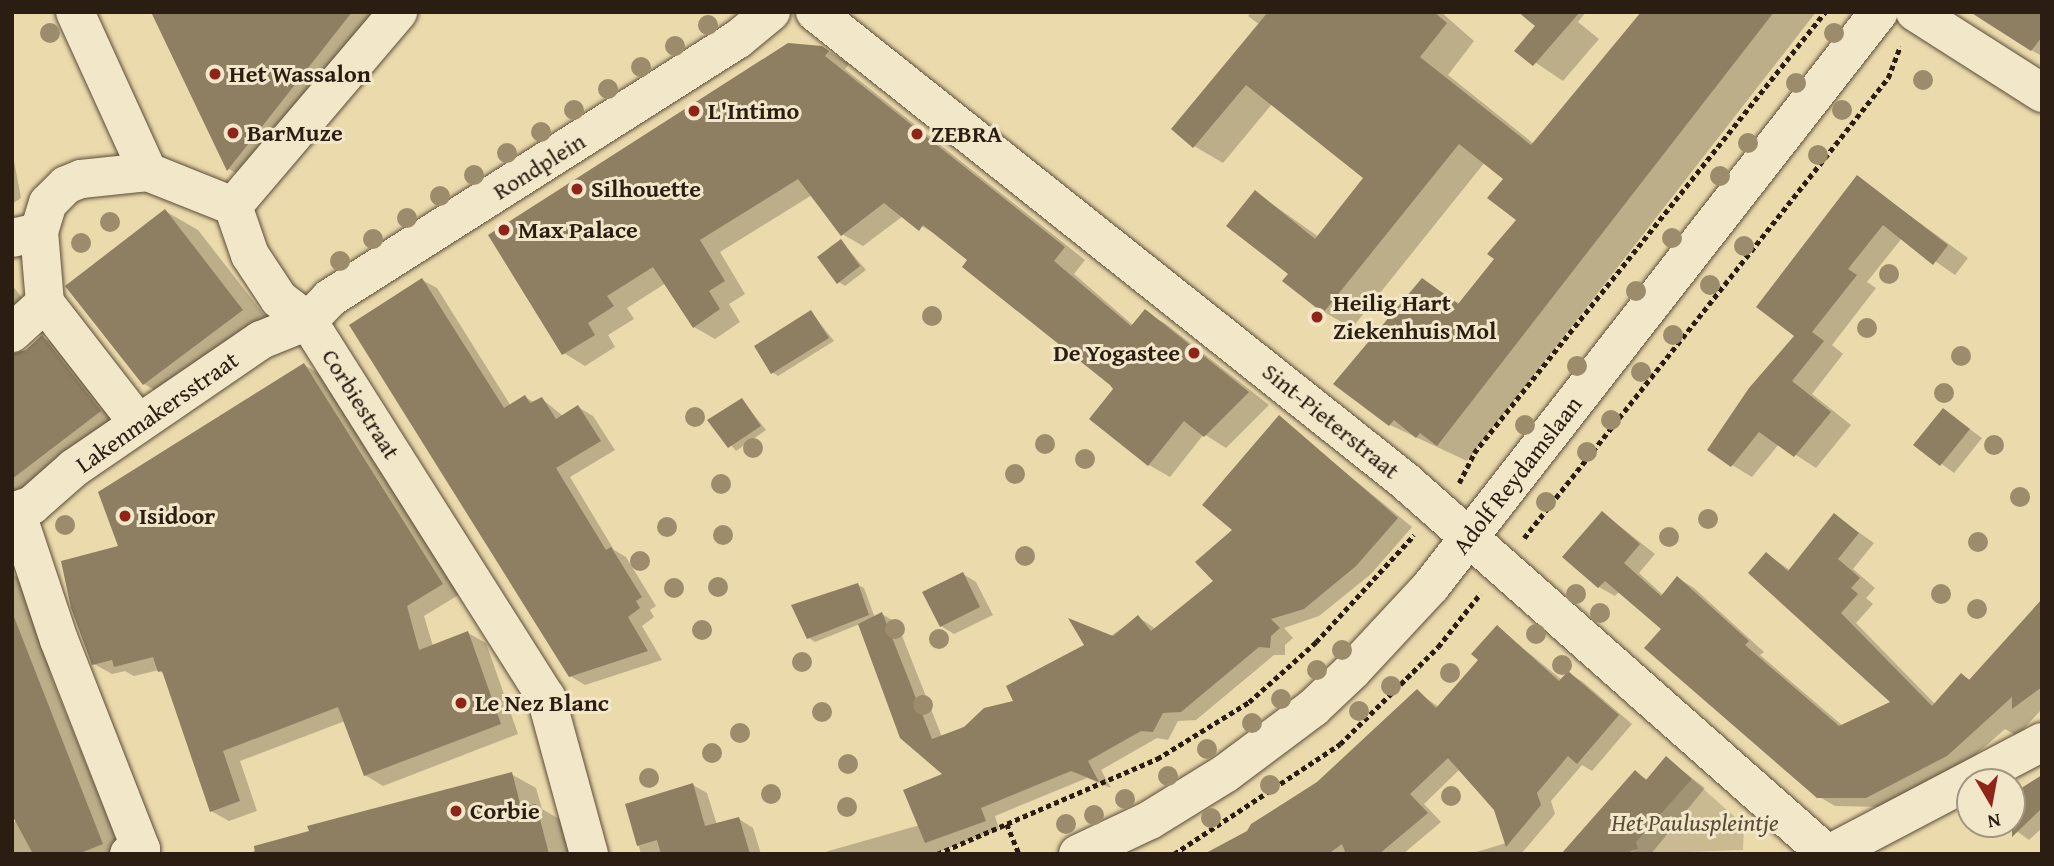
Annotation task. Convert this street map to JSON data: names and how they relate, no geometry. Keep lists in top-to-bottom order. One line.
{"streets":{"street":["Rondplein","Corbiestraat","Lakenmakersstraat","Sint-Pieterstraat","Adolf Reydamslaan"]},"crossings":[["Rondplein","Corbiestraat"],["Rondplein","Lakenmakersstraat"],["Corbiestraat","Lakenmakersstraat"],["Sint-Pieterstraat","Adolf Reydamslaan"]],"parks":["Het Pauluspleintje"],"places":["Het Wassalon","L'Intimo","BarMuze","ZEBRA","Silhouette","Max Palace","Heilig Hart Ziekenhuis Mol","De Yogastee","Isidoor","Le Nez Blanc","Corbie"],"north":"bottom"}
